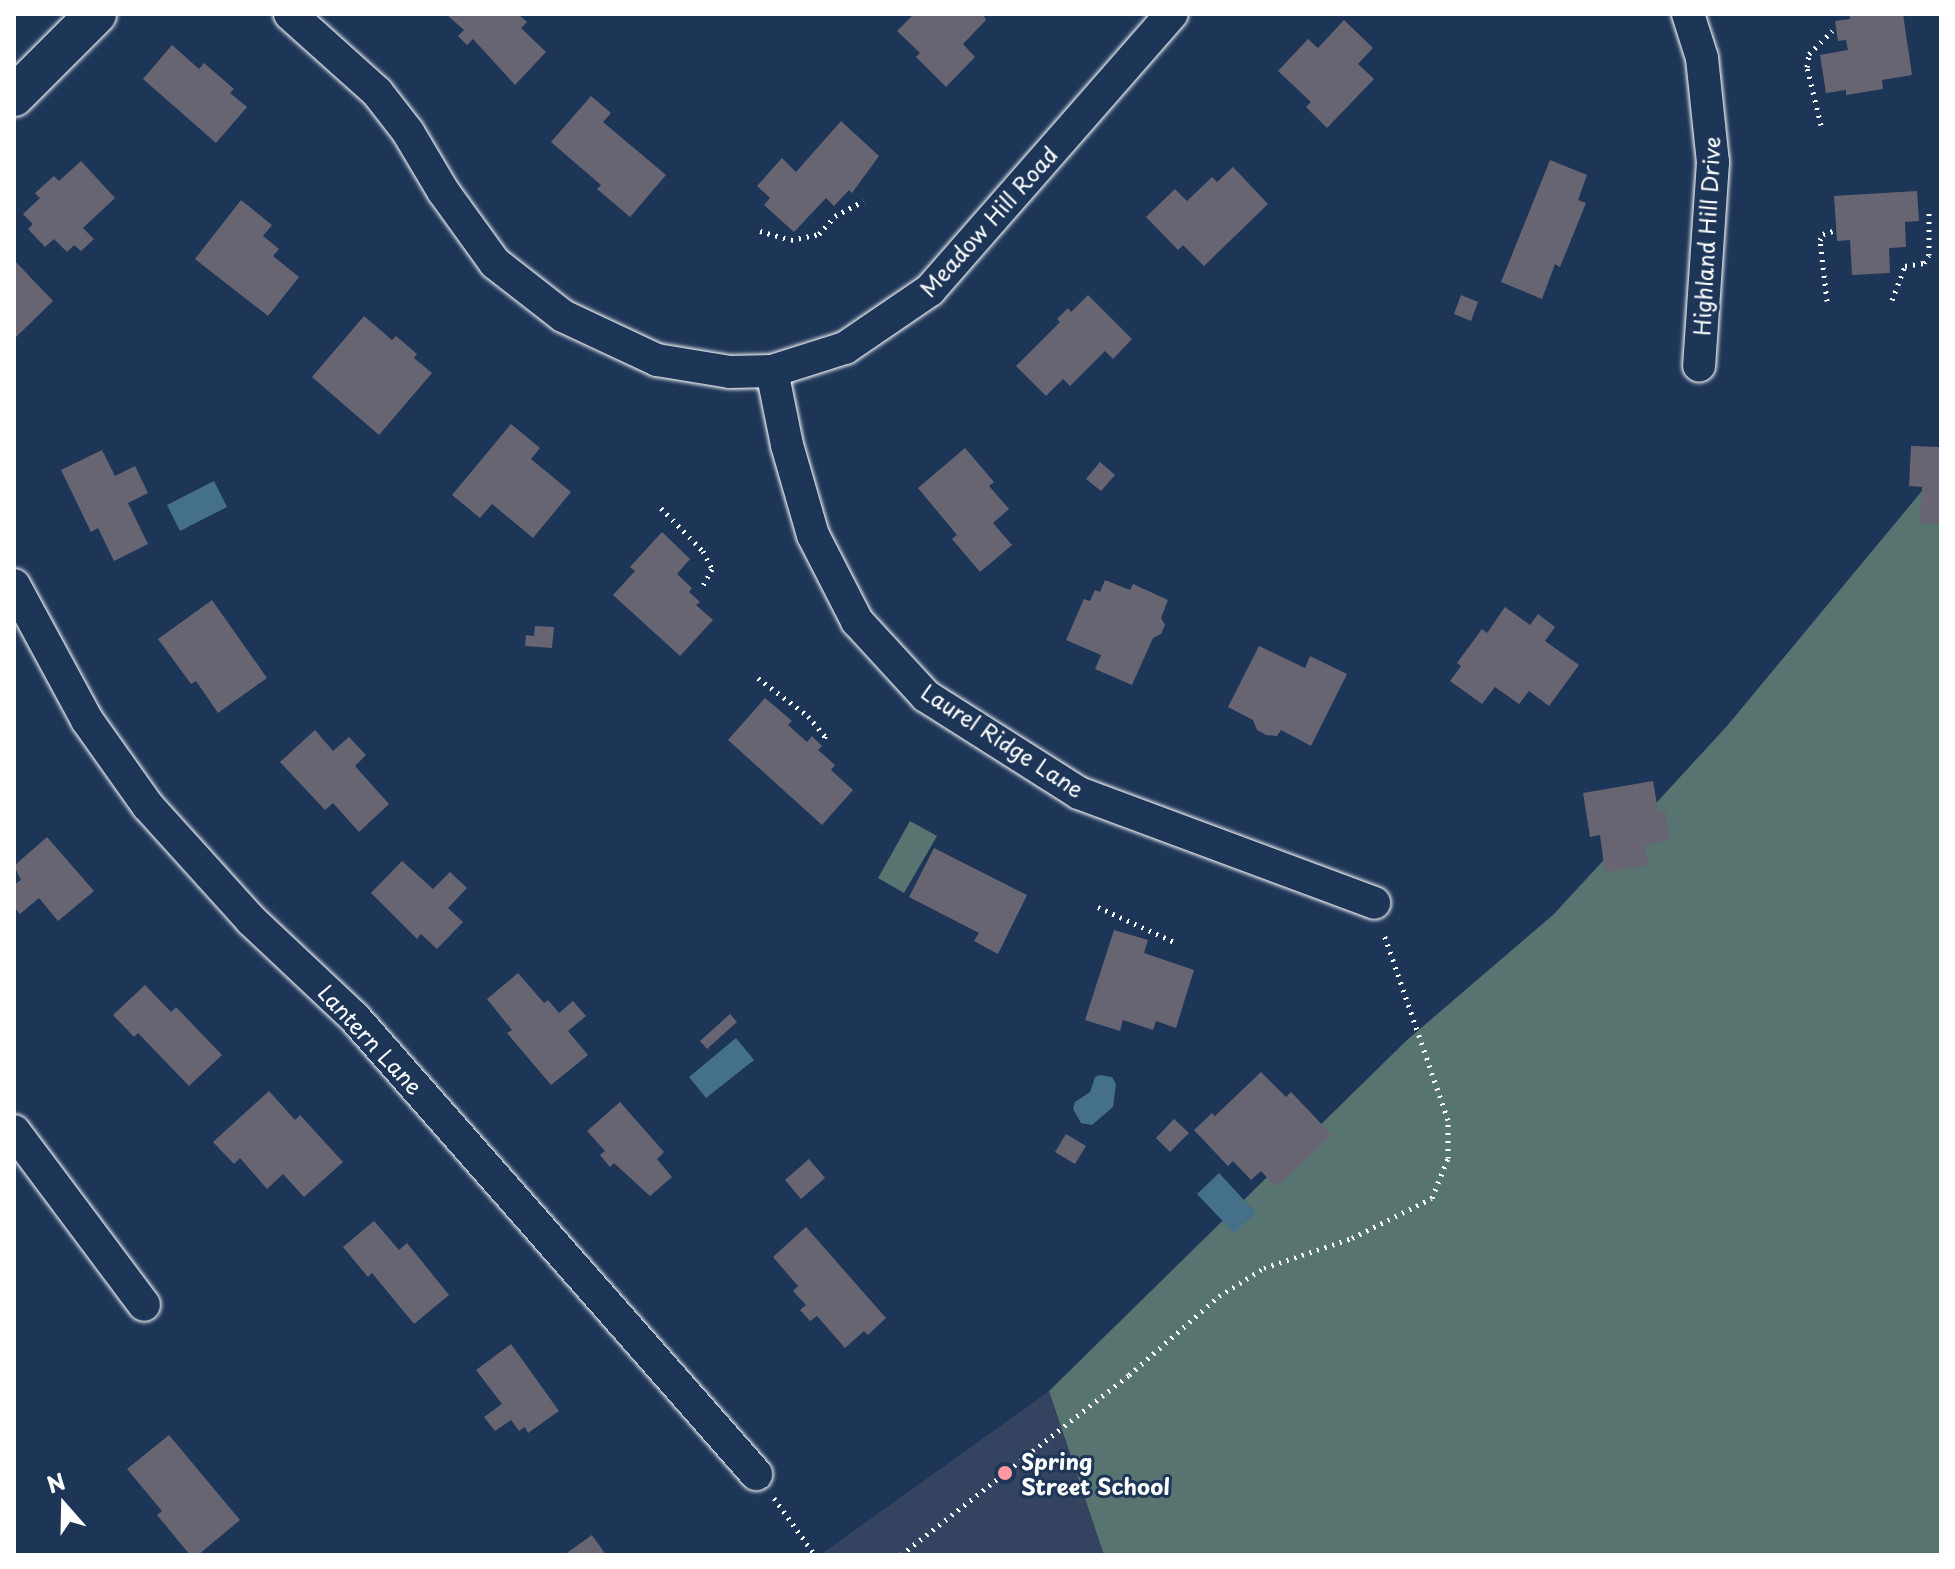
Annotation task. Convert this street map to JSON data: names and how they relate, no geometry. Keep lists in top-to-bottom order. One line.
{"streets":{"street":["Meadow Hill Road","Highland Hill Drive","Laurel Ridge Lane","Lantern Lane"]},"crossings":[["Meadow Hill Road","Laurel Ridge Lane"]],"places":["Spring Street School"],"north":"top"}
